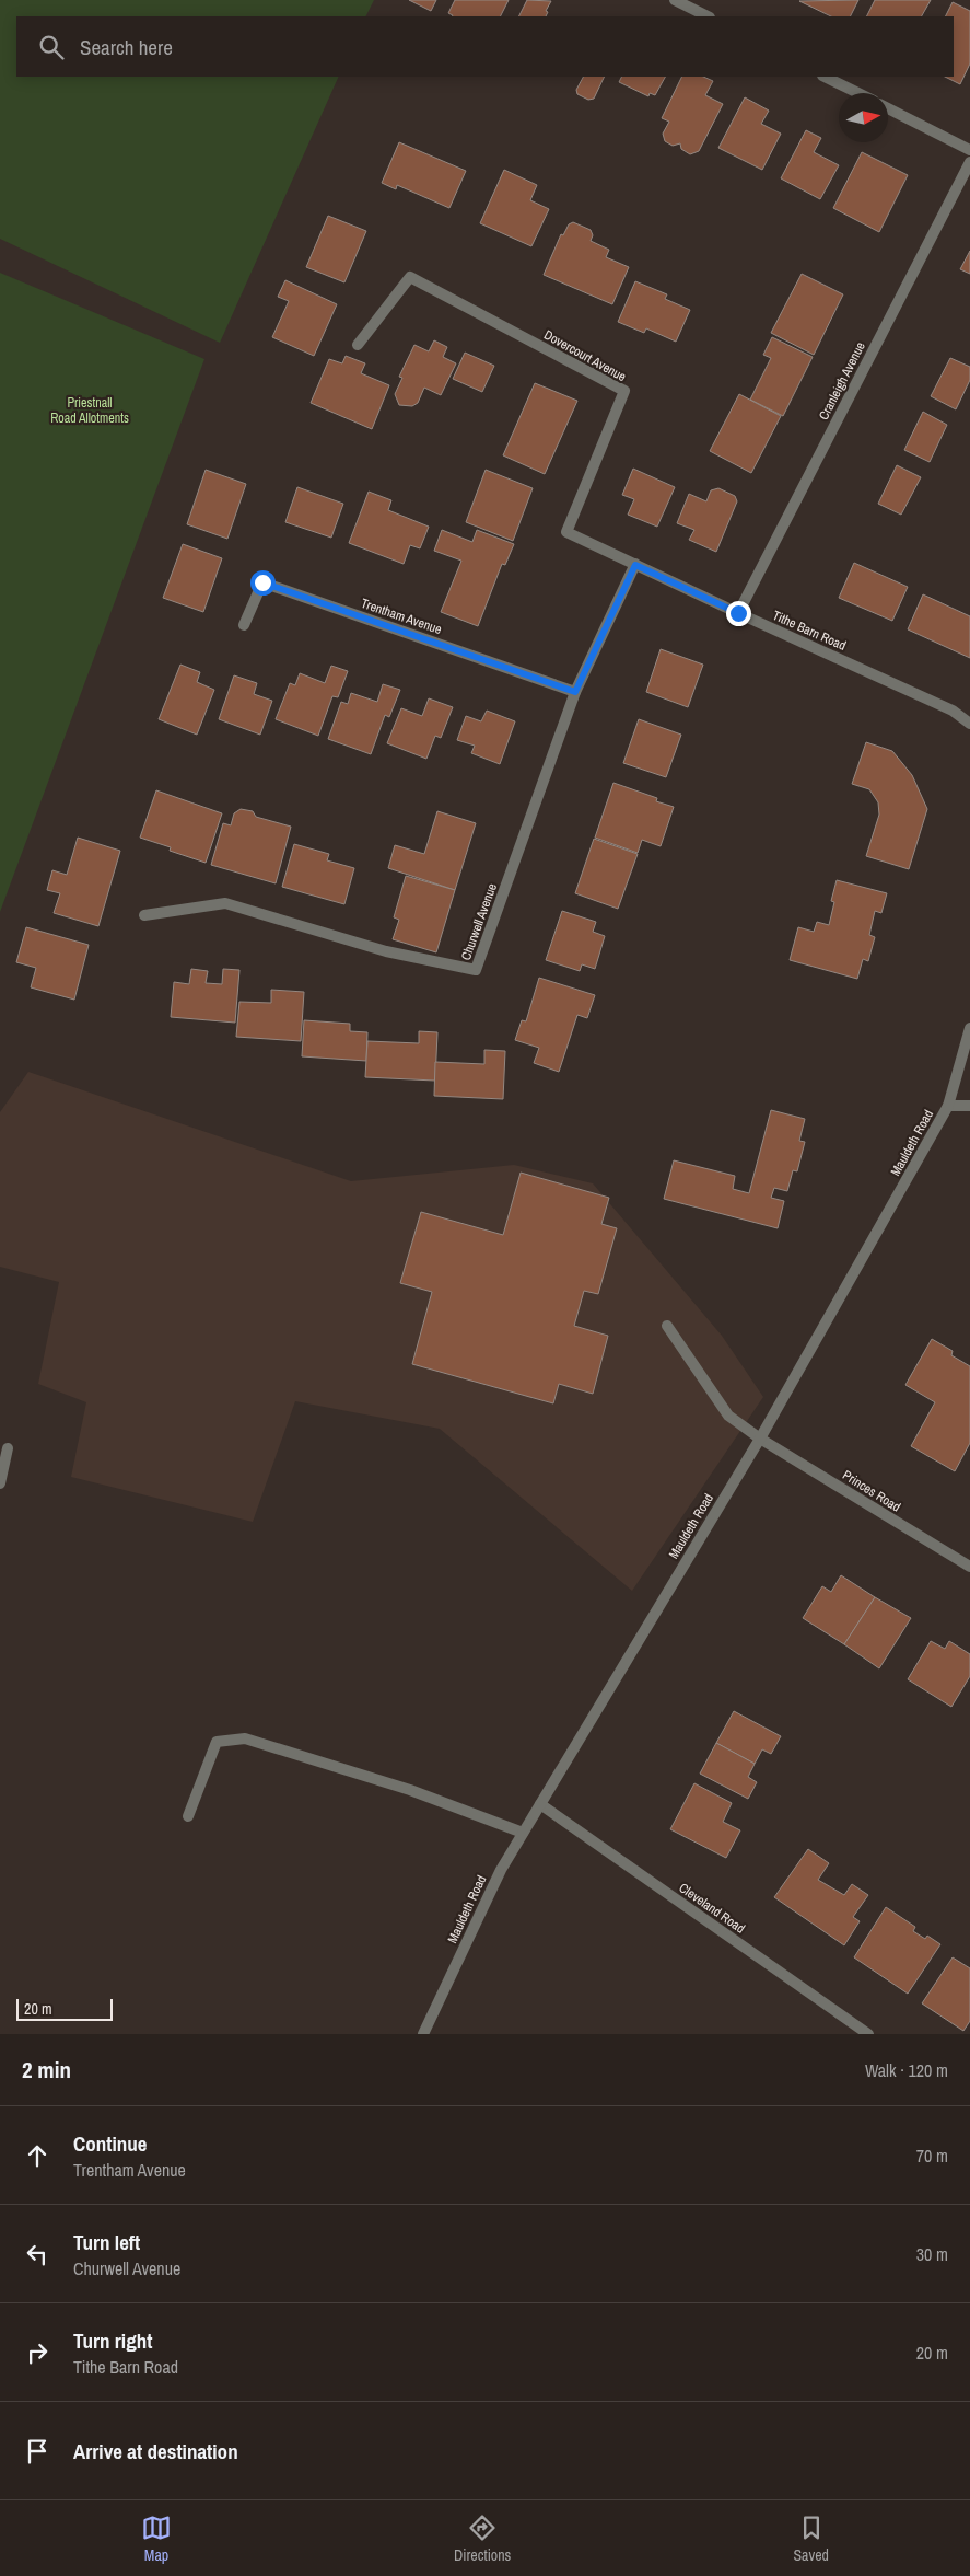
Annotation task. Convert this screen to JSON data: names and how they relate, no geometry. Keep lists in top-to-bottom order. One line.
{"streets":{"street":["Dovercourt Avenue","Cranleigh Avenue","Trentham Avenue","Tithe Barn Road","Churwell Avenue","Mauldeth Road","Princes Road","Cleveland Road"]},"crossings":[["Dovercourt Avenue","Tithe Barn Road"],["Dovercourt Avenue","Churwell Avenue"],["Cranleigh Avenue","Tithe Barn Road"],["Trentham Avenue","Churwell Avenue"],["Tithe Barn Road","Churwell Avenue"],["Mauldeth Road","Princes Road"],["Mauldeth Road","Cleveland Road"]],"parks":["Priestnall Road Allotments"],"scale_bar":"20 m","north":"right","page":{"search":"Search here","scale":"20 m","heading":["2 min","Walk · 120 m"],"list":[["Continue","Trentham Avenue","70 m"],["Turn left","Churwell Avenue","30 m"],["Turn right","Tithe Barn Road","20 m"],"Arrive at destination"],"nav":["Map","Directions","Saved"]}}
